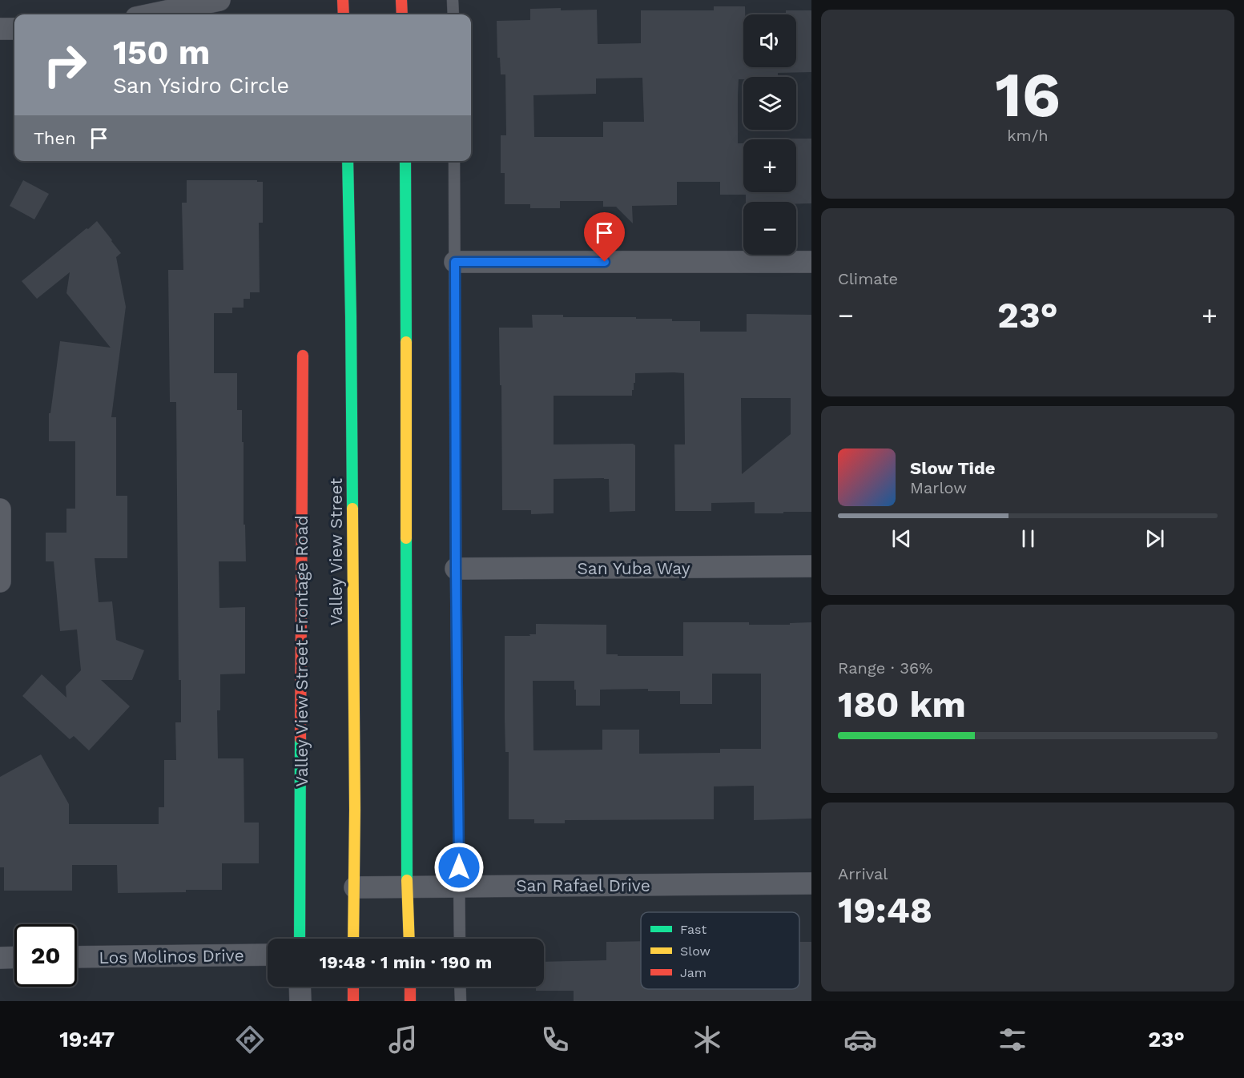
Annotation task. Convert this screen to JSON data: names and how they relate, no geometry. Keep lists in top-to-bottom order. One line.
{"streets":{"main road":["Valley View Street","Valley View Street Frontage Road"],"street":["San Yuba Way","San Rafael Drive","Los Molinos Drive"]},"crossings":[["Valley View Street","San Rafael Drive"]],"legend":["Fast","Slow","Jam"],"page":{"tile":[["16","km/h"],"Climate",["Range · 36%","180 km"],["Arrival","19:48"]],"map_buttons":["+","−"],"turn":["150 m","San Ysidro Circle"],"then":"Then","heat":["−","23°","+"],"song":["Slow Tide","Marlow"],"limit":"20","trip":"19:48 · 1 min · 190 m","tabs":["19:47","23°"]}}
